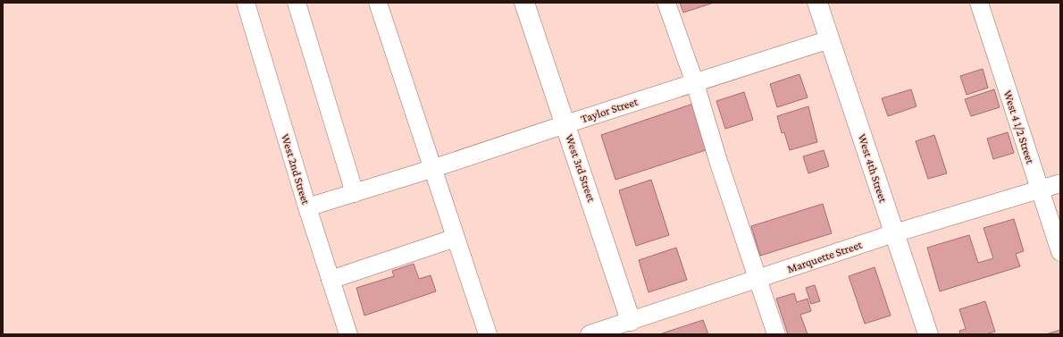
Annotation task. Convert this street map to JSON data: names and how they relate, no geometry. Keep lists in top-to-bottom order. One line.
{"streets":{"main road":["West 3rd Street","West 4th Street"],"street":["Taylor Street","West 4 1/2 Street","West 2nd Street","Marquette Street"]},"crossings":[["Taylor Street","West 3rd Street"],["Taylor Street","West 4th Street"],["Taylor Street","West 2nd Street"],["West 4 1/2 Street","Marquette Street"],["West 3rd Street","Marquette Street"],["West 4th Street","Marquette Street"]]}
